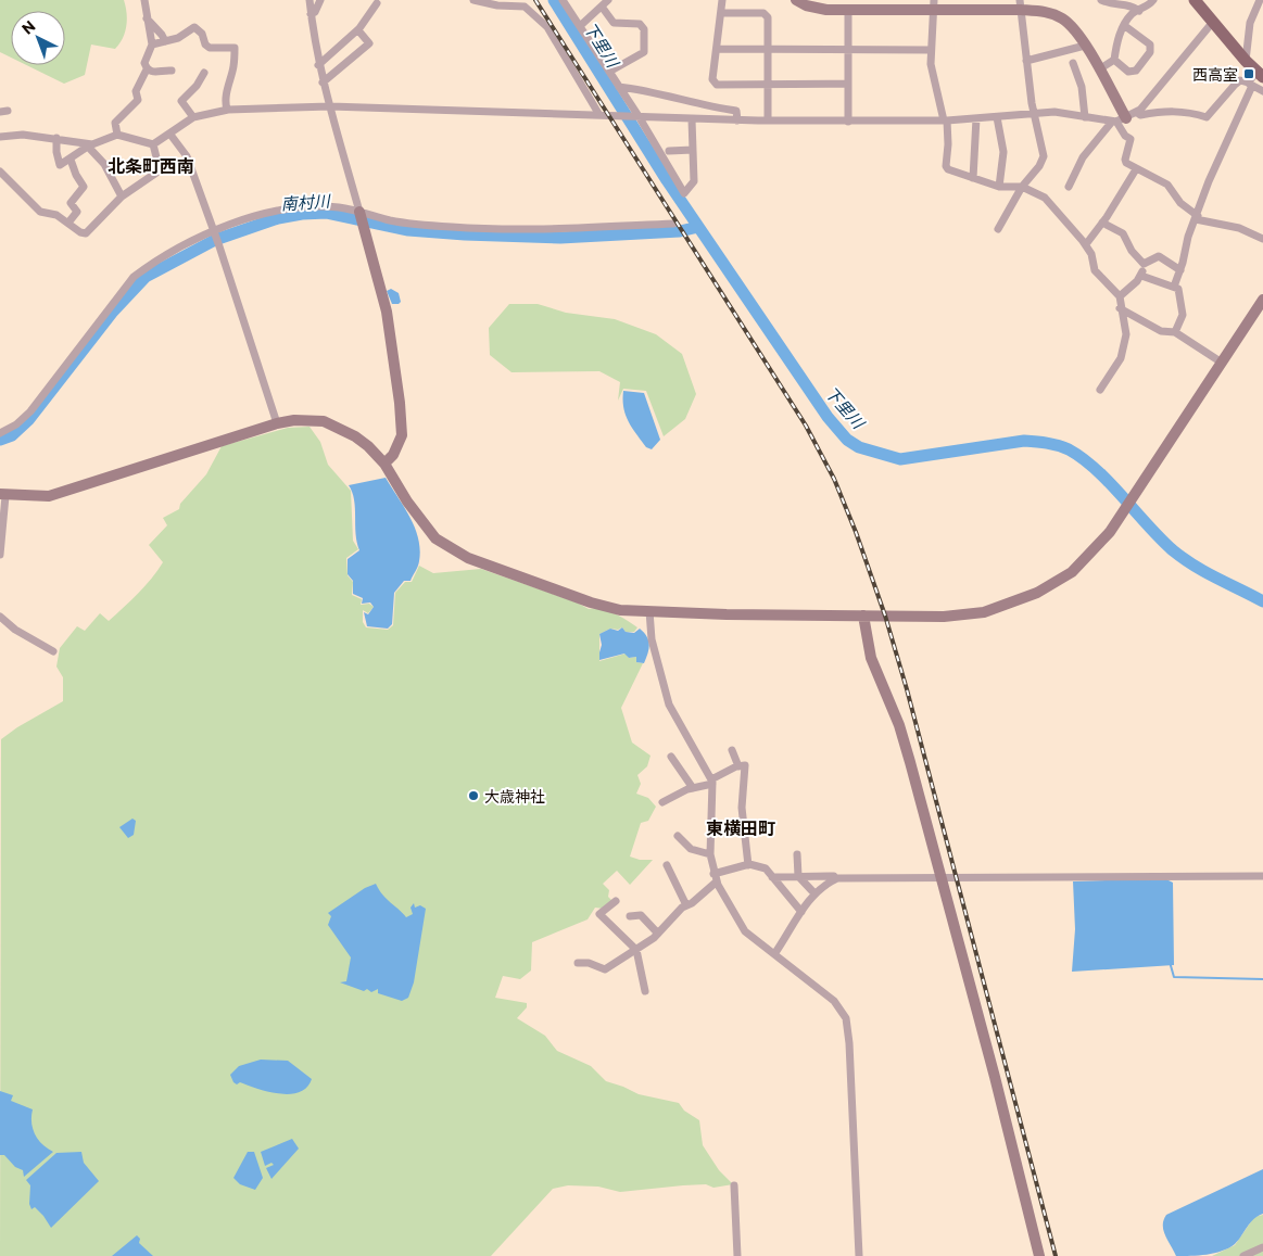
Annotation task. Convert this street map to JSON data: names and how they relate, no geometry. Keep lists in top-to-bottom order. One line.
{"districts":["北条町西南","東横田町"],"water":["下里川","南村川"],"places":{"transit":["西高室"],"other":["大歳神社"]},"north":"top left"}
